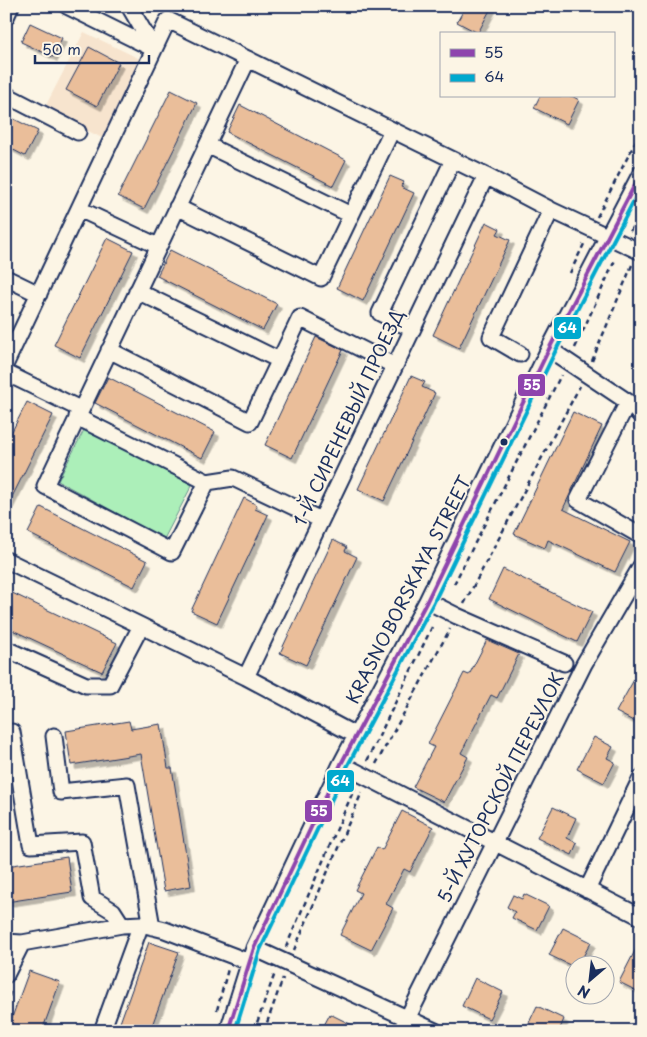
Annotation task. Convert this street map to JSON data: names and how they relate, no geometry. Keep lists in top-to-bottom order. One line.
{"streets":{"street":["1-Й СИРЕНЕВЫЙ ПРОЕЗД","KRASNOBORSKAYA STREET","5-Й ХУТОРСКОЙ ПЕРЕУЛОК"]},"lines":["transit line 55","transit line 64"],"legend":["55","64"],"scale_bar":"50 m","north":"bottom left"}
